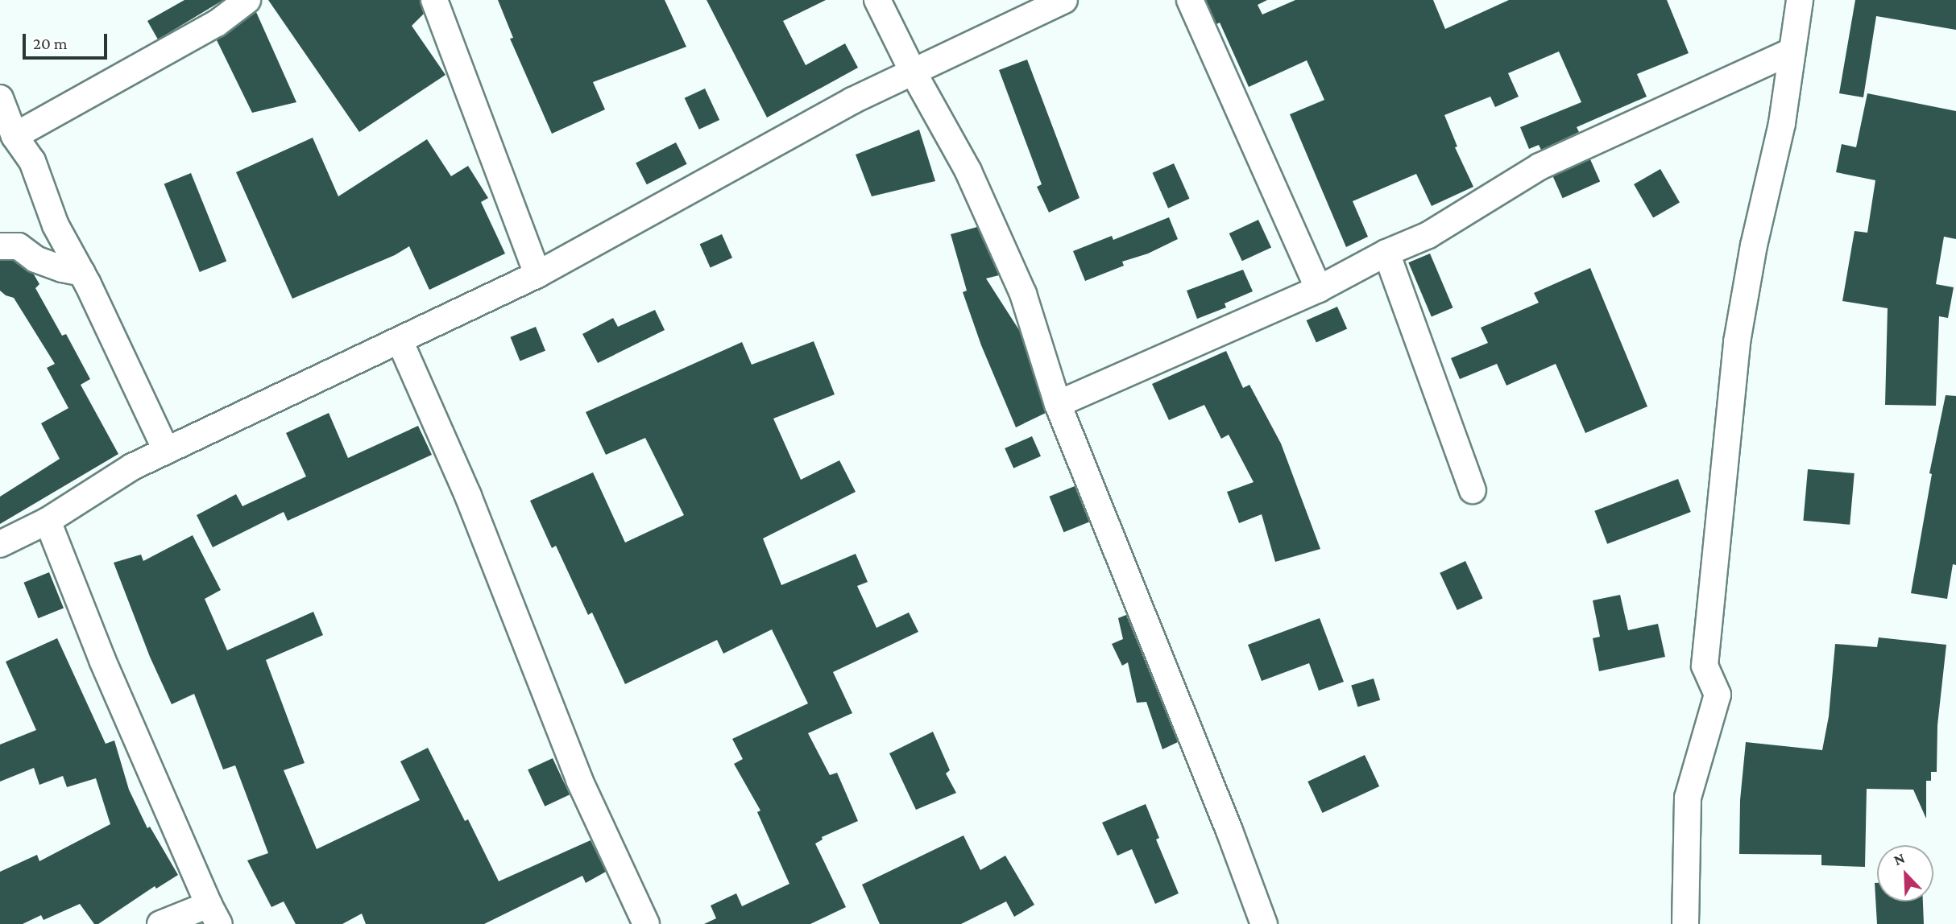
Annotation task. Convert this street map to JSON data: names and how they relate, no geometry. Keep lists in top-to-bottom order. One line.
{"scale_bar":"20 m","north":"top left"}
